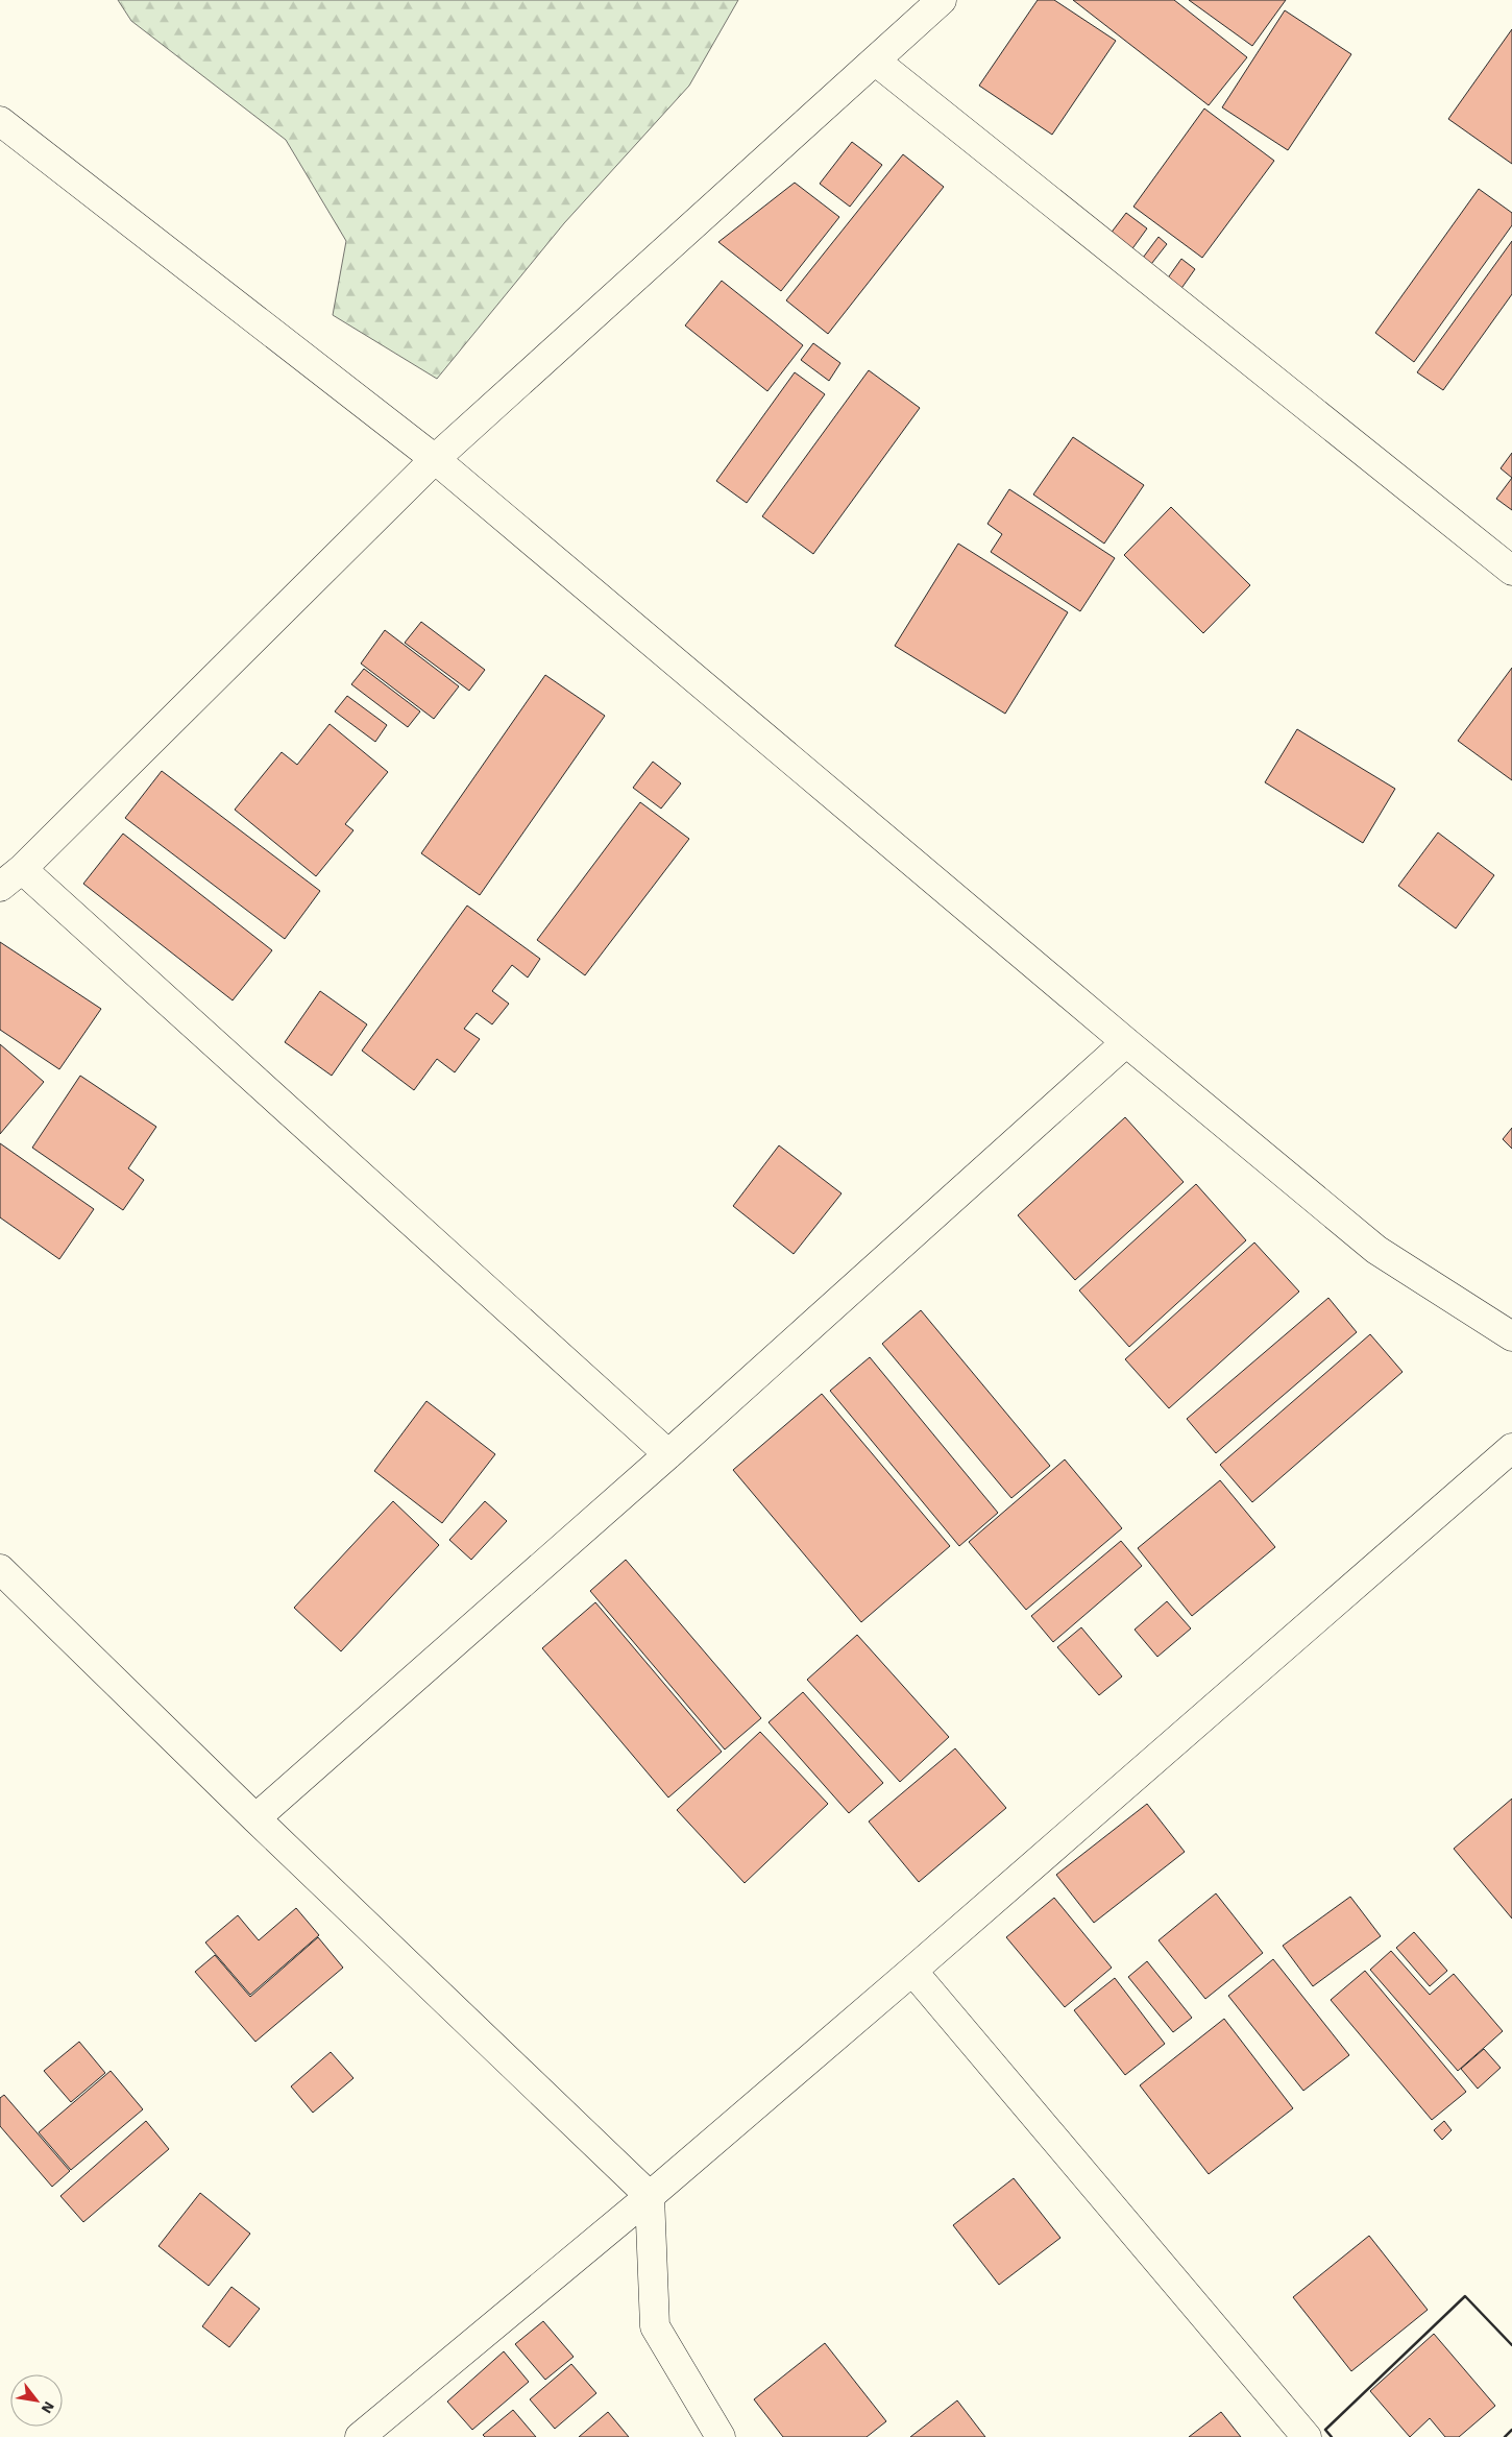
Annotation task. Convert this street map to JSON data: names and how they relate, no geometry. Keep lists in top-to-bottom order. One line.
{"north":"bottom right"}
